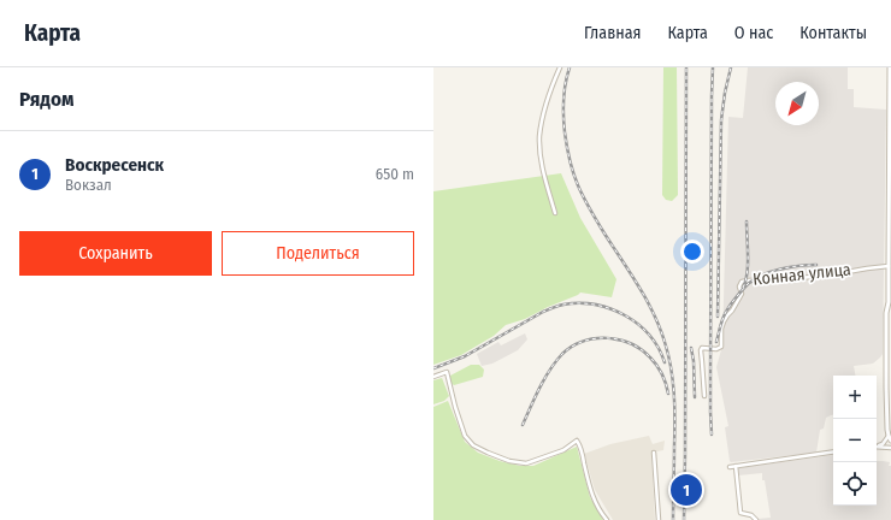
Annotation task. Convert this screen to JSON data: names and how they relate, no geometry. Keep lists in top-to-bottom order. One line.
{"streets":{"street":["Конная улица"]},"north":"bottom left","page":{"header":"Карта","nav":["Главная","Карта","О нас","Контакты"],"heading":"Рядом","list":[{"mark":"1","name":"Воскресенск","note":"Вокзал","value":"650 m"}],"buttons":["Сохранить","Поделиться"],"map_buttons":["+","−"],"pins":"1"}}
